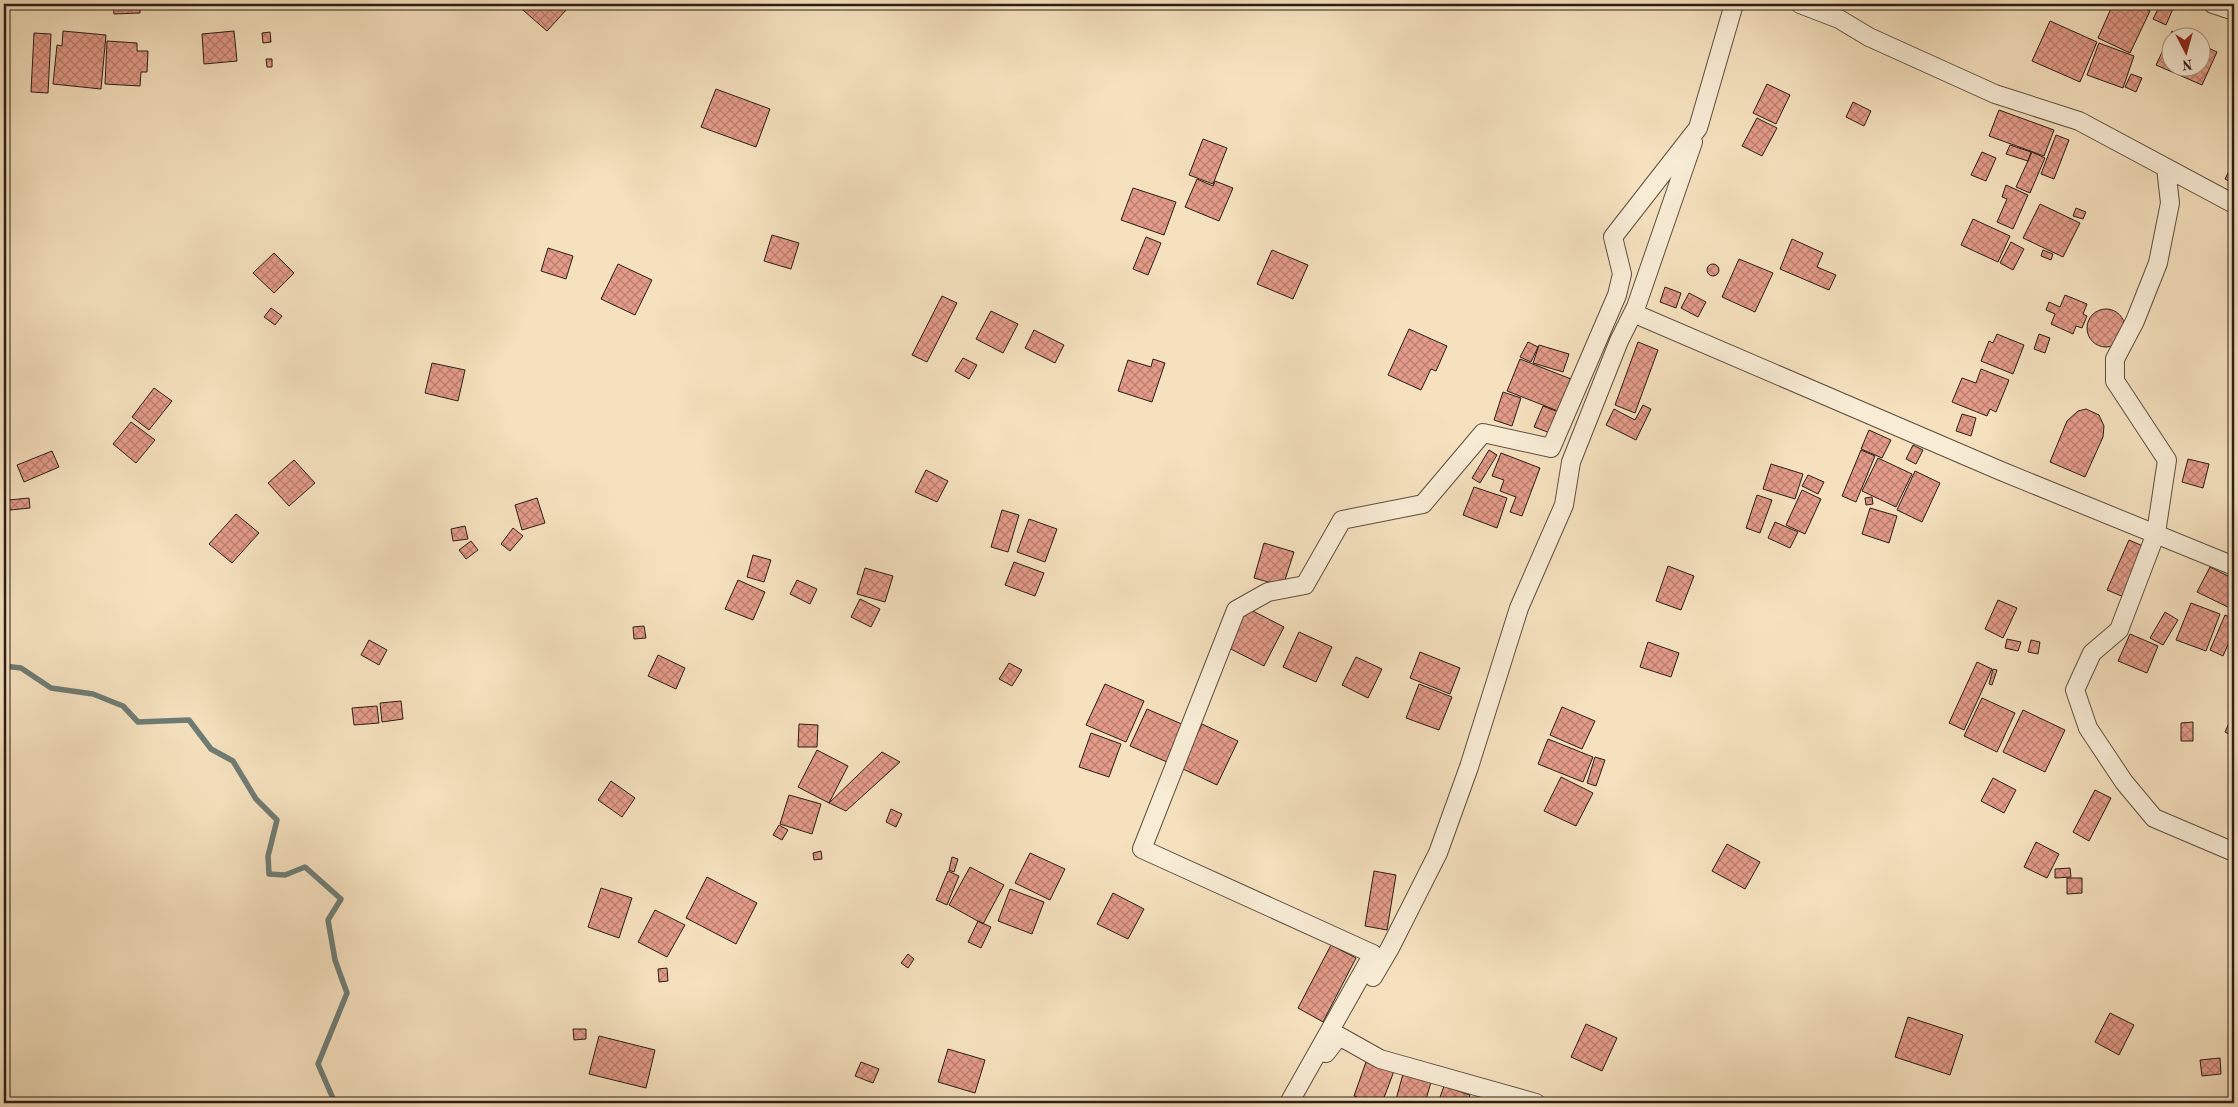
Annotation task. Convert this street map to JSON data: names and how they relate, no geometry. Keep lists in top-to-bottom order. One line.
{"north":"bottom"}
